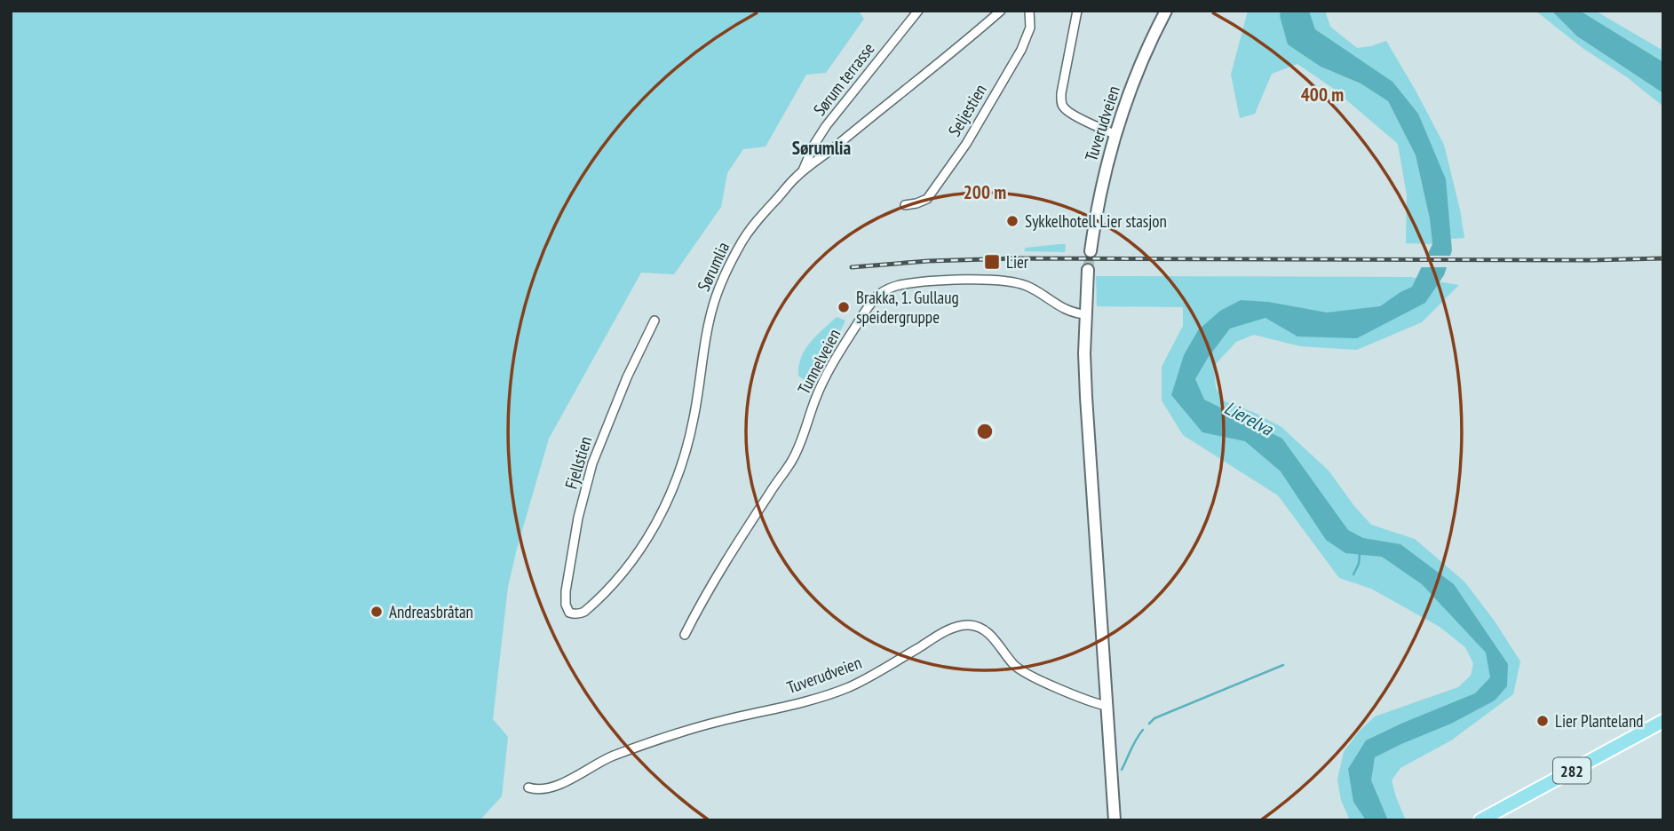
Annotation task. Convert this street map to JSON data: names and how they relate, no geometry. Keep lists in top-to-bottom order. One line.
{"streets":{"main road":["Tuverudveien","282"],"street":["Sørum terrasse","Seljestien","Sørumlia","Tunnelveien","Fjellstien"]},"crossings":[["Sørum terrasse","Sørumlia"],["Sørumlia","Fjellstien"]],"districts":["Sørumlia"],"water":["Lierelva"],"places":{"other":["Sykkelhotell Lier stasjon","Brakka, 1. Gullaug speidergruppe","Andreasbråtan","Lier Planteland"],"transit":["Lier"]},"rings":["400 m","200 m"]}
